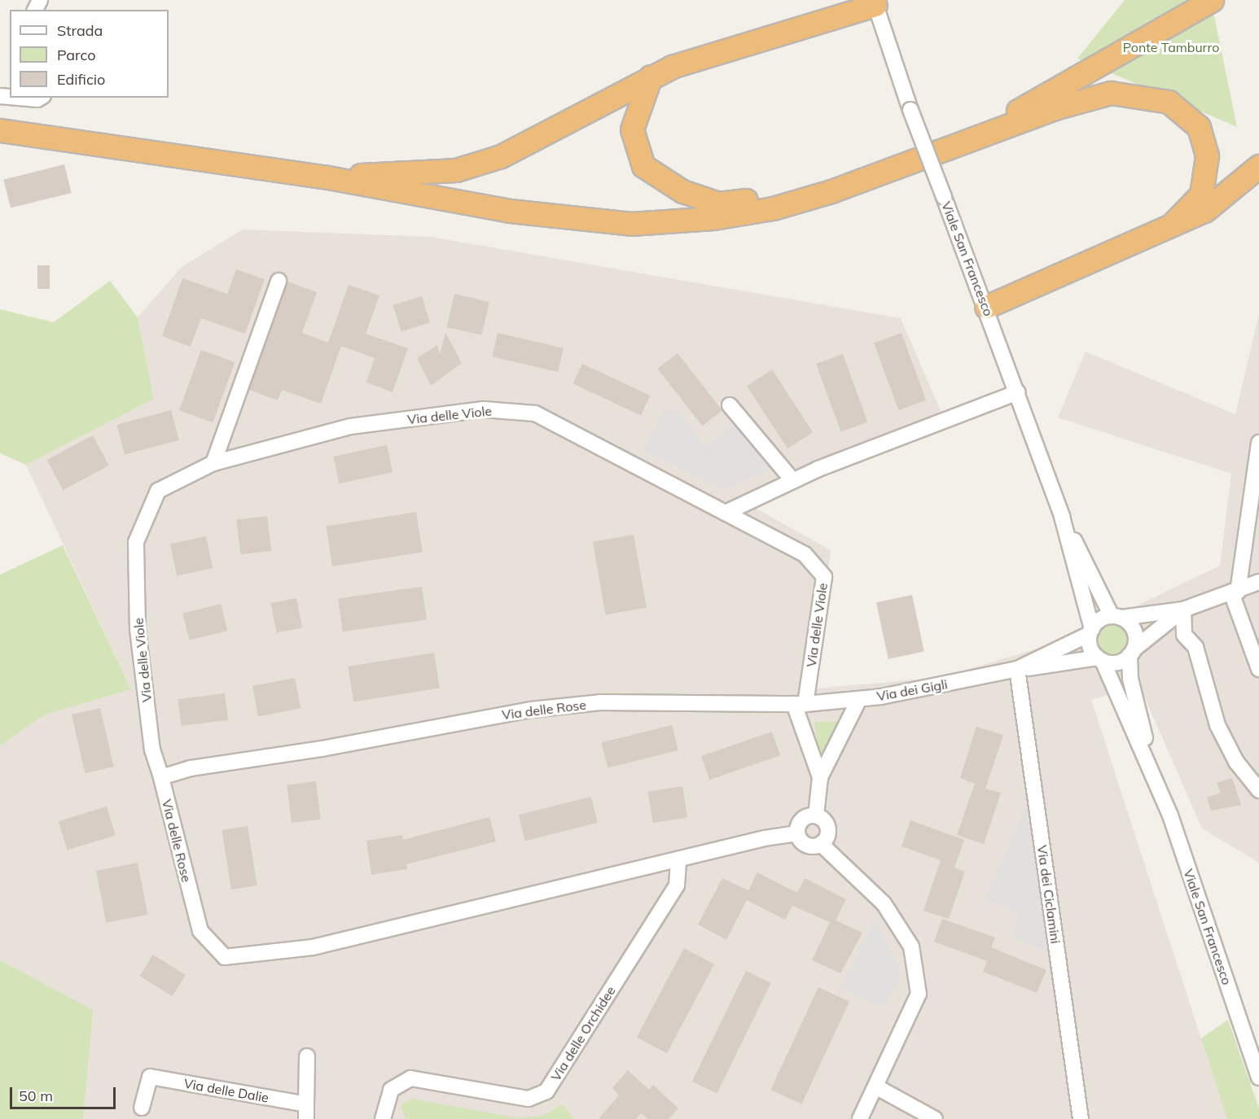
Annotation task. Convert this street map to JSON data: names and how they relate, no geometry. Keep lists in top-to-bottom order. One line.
{"streets":{"street":["Viale San Francesco","Via delle Viole","Via dei Gigli","Via delle Rose","Via dei Ciclamini","Via delle Orchidee","Via delle Dalie"]},"crossings":[["Viale San Francesco","Via dei Gigli"],["Via delle Viole","Via dei Gigli"],["Via delle Viole","Via delle Rose"],["Via dei Gigli","Via delle Rose"],["Via dei Gigli","Via dei Ciclamini"],["Via delle Rose","Via delle Orchidee"]],"parks":["Ponte Tamburro"],"legend":["Strada","Parco","Edificio"],"scale_bar":"50 m"}
